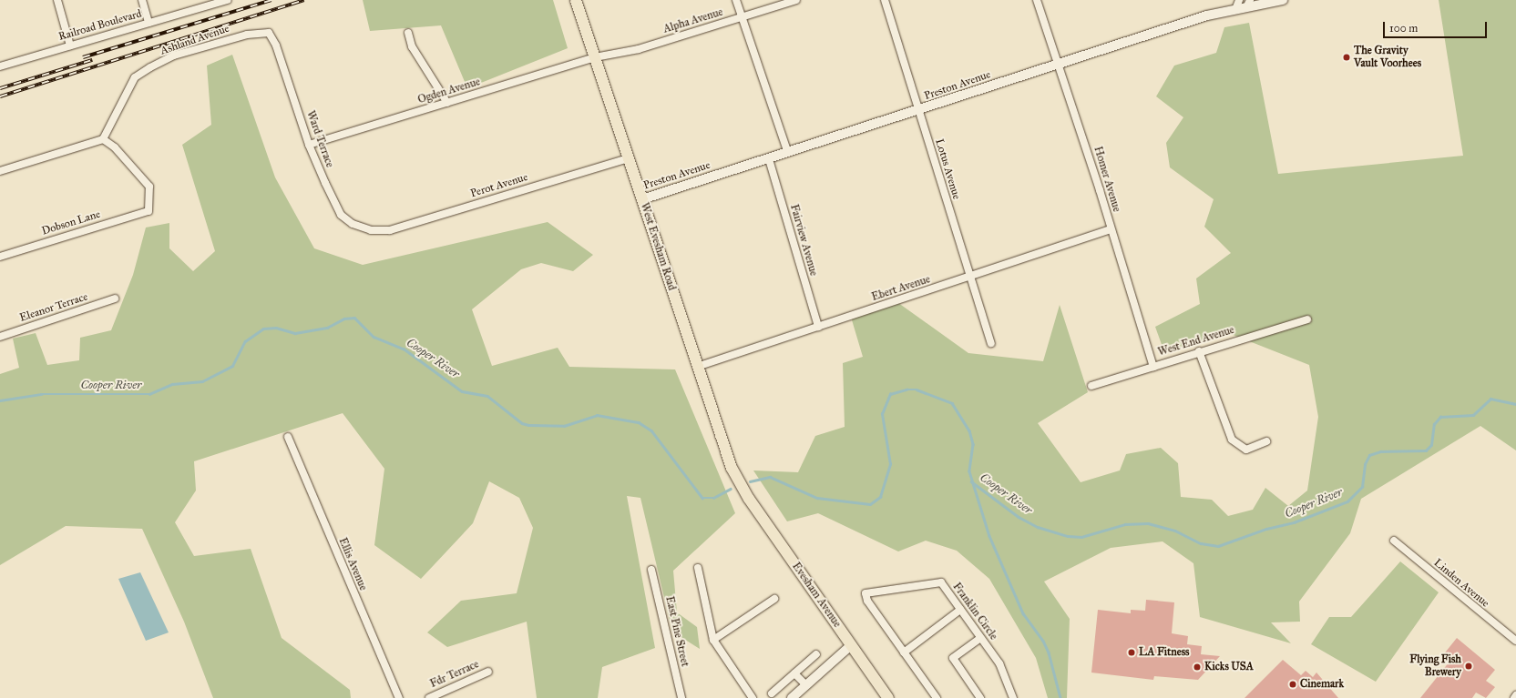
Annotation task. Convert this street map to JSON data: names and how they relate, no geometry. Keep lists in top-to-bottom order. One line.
{"streets":{"main road":["West Evesham Road","Evesham Avenue"],"street":["Alpha Avenue","Railroad Boulevard","Ashland Avenue","Preston Avenue","Ogden Avenue","Ward Terrace","Lotus Avenue","Homer Avenue","Perot Avenue","Dobson Lane","Fairview Avenue","Ebert Avenue","Eleanor Terrace","West End Avenue","Ellis Avenue","Linden Avenue","Franklin Circle","East Pine Street","Fdr Terrace"]},"crossings":[["Alpha Avenue","Ogden Avenue"],["Alpha Avenue","West Evesham Road"],["Ashland Avenue","Ward Terrace"],["Ashland Avenue","Dobson Lane"],["Preston Avenue","Lotus Avenue"],["Preston Avenue","Homer Avenue"],["Preston Avenue","Fairview Avenue"],["Preston Avenue","West Evesham Road"],["Ogden Avenue","Ward Terrace"],["Ogden Avenue","West Evesham Road"],["Ward Terrace","Perot Avenue"],["Lotus Avenue","Ebert Avenue"],["Homer Avenue","Ebert Avenue"],["Homer Avenue","West End Avenue"],["Perot Avenue","West Evesham Road"],["Fairview Avenue","Ebert Avenue"],["West Evesham Road","Ebert Avenue"],["West Evesham Road","Evesham Avenue"]],"water":["Cooper River"],"places":["The Gravity Vault Voorhees","LA Fitness","Flying Fish Brewery","Kicks USA","Cinemark"],"scale_bar":"100 m"}
